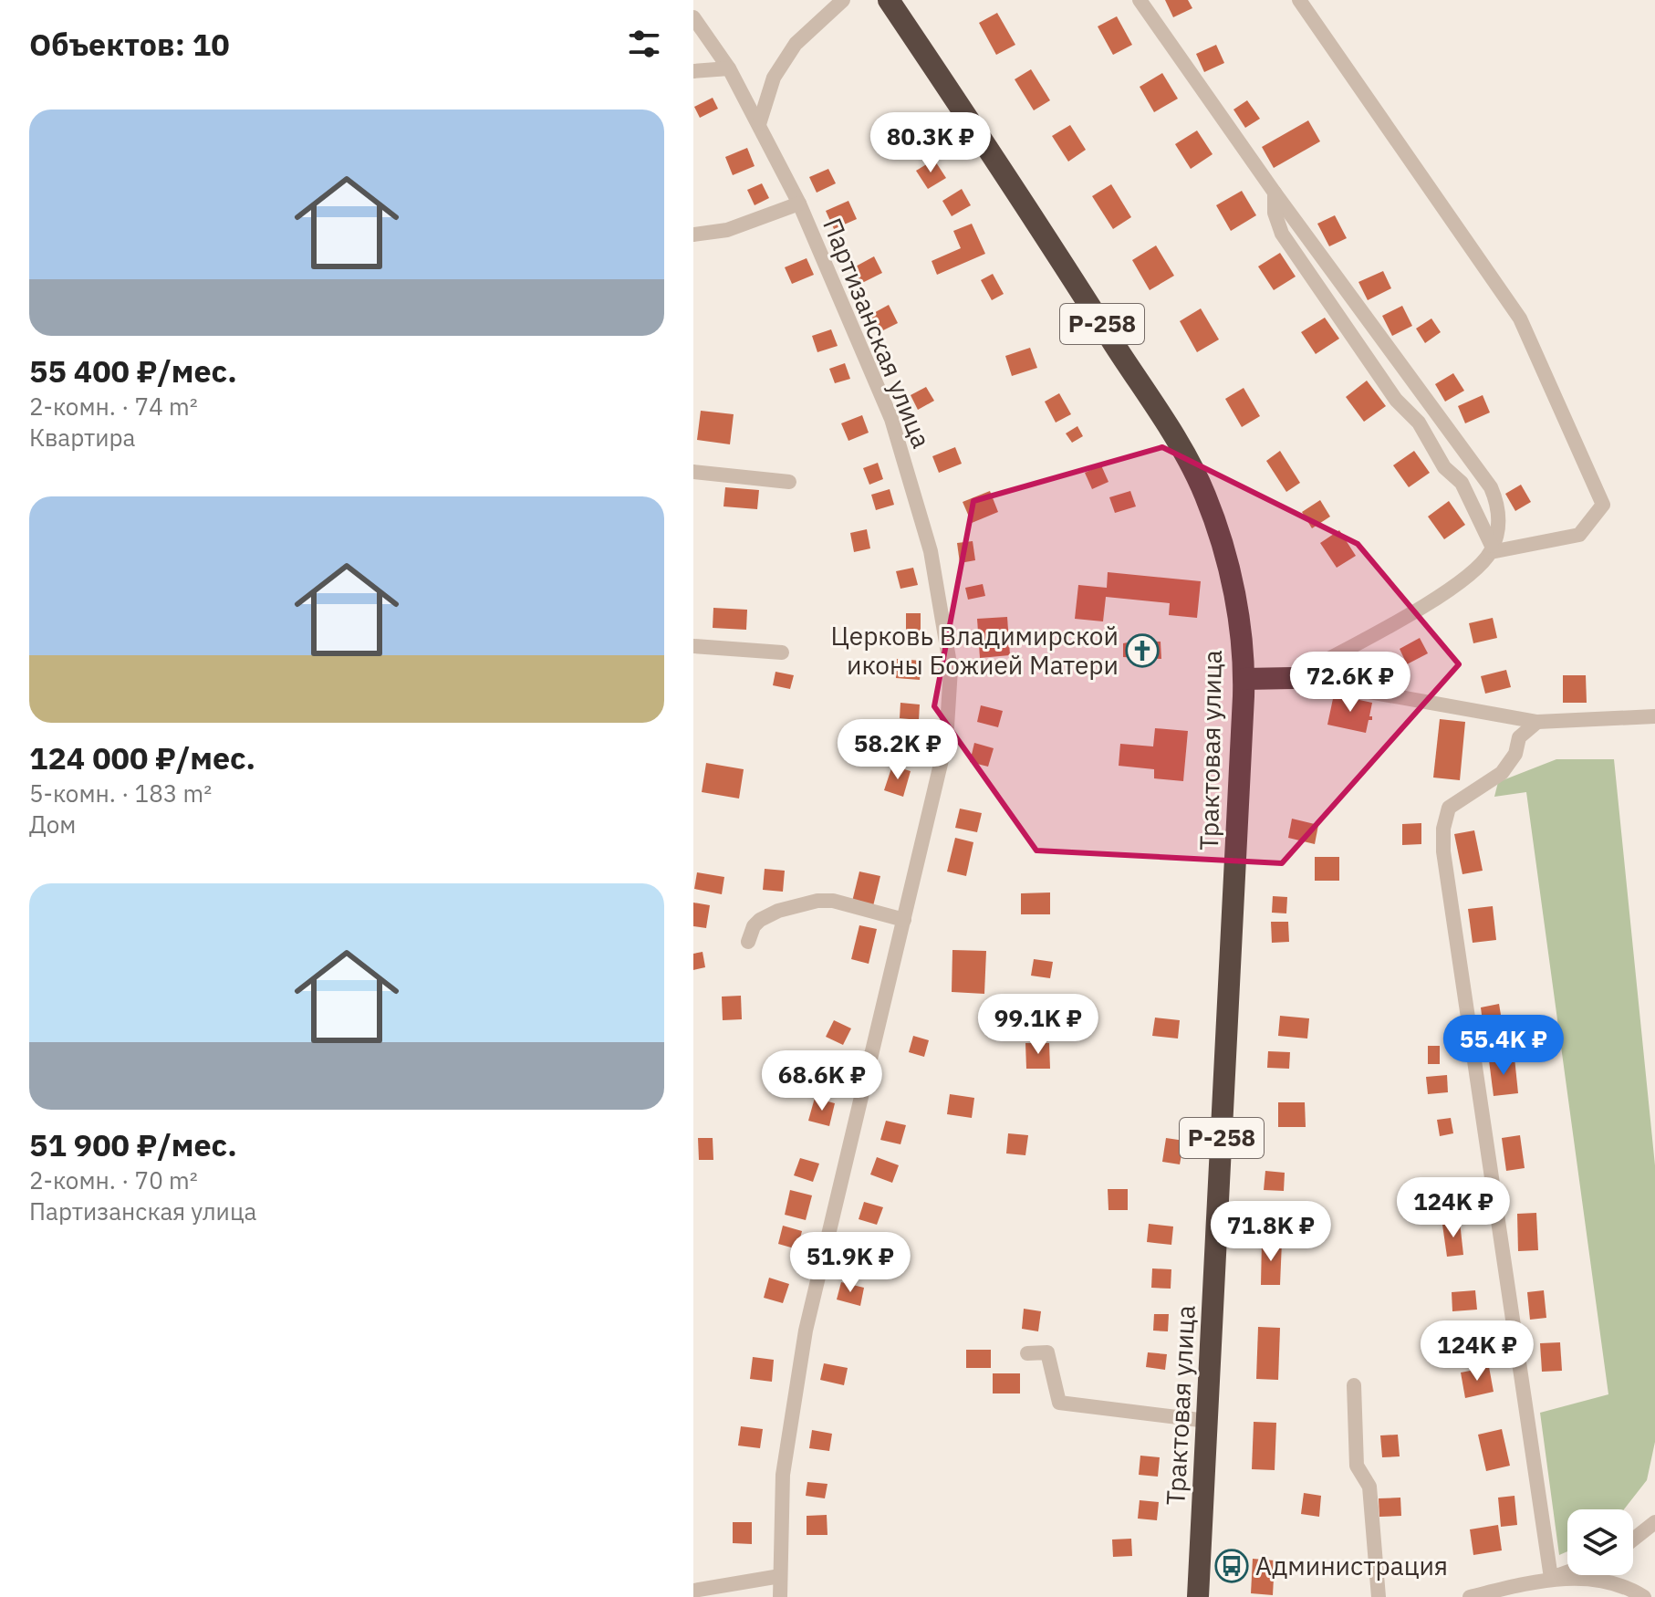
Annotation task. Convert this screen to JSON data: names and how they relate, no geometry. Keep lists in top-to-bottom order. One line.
{"streets":{"highway":["Р-258","Трактовая улица"],"street":["Партизанская улица"]},"places":{"church":["Церковь Владимирской иконы Божией Матери"],"bus stop":["Администрация"]},"page":{"heading":"Объектов: 10","list":[{"name":"55 400 ₽/мес.","note":"2-комн. · 74 m² · Квартира"},{"name":"124 000 ₽/мес.","note":"5-комн. · 183 m² · Дом"},{"name":"51 900 ₽/мес.","note":"2-комн. · 70 m² · Партизанская улица"}],"price":["80.3K ₽","72.6K ₽","58.2K ₽","99.1K ₽","55.4K ₽","68.6K ₽","124K ₽","71.8K ₽","51.9K ₽","124K ₽"]}}
